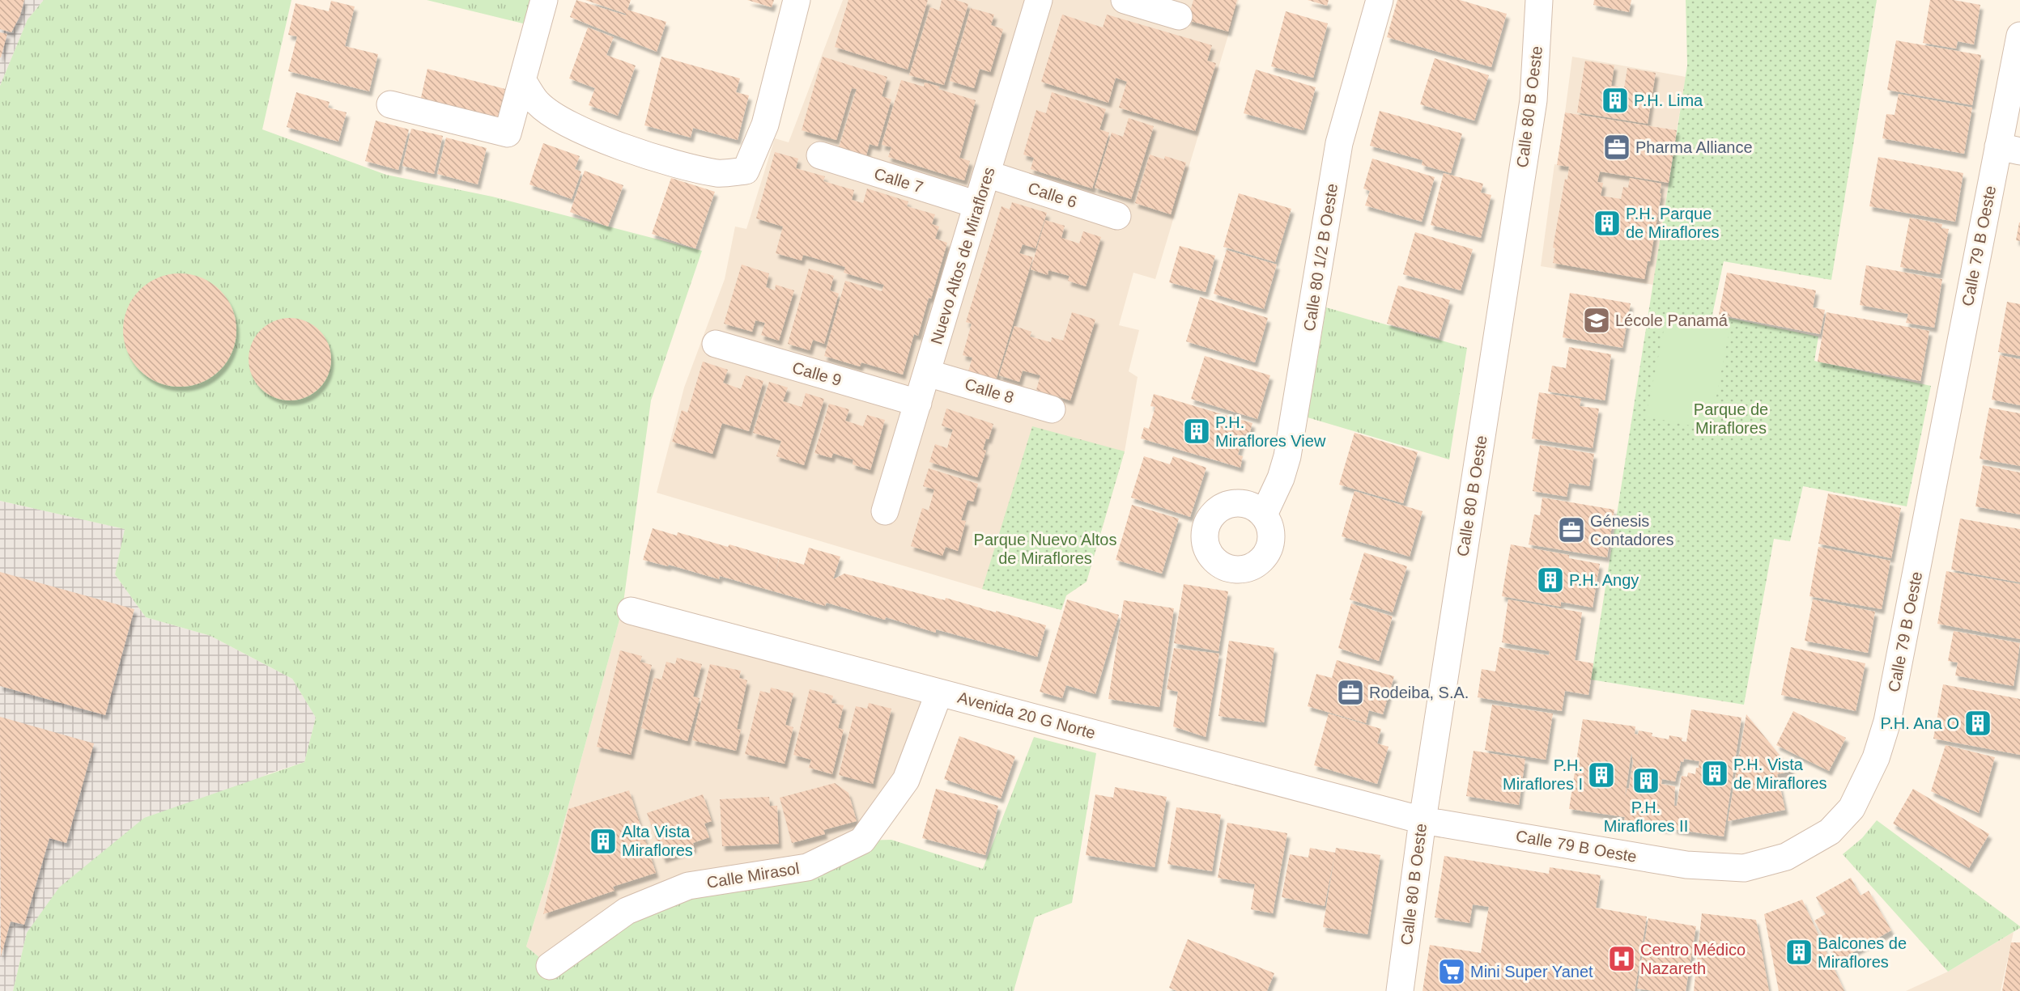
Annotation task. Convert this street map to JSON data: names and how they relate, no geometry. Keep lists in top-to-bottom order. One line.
{"streets":{"street":["Calle 80 B Oeste","Calle 7","Calle 6","Calle 79 B Oeste","Nuevo Altos de Miraflores","Calle 80 1/2 B Oeste","Calle 9","Calle 8","Avenida 20 G Norte","Calle Mirasol"]},"crossings":[["Calle 80 B Oeste","Calle 79 B Oeste"],["Calle 80 B Oeste","Avenida 20 G Norte"],["Calle 7","Nuevo Altos de Miraflores"],["Calle 6","Nuevo Altos de Miraflores"],["Calle 79 B Oeste","Avenida 20 G Norte"],["Nuevo Altos de Miraflores","Calle 9"],["Nuevo Altos de Miraflores","Calle 8"],["Avenida 20 G Norte","Calle Mirasol"]],"parks":["Parque de Miraflores","Parque Nuevo Altos de Miraflores"],"places":{"building":["P.H. Lima","P.H. Parque de Miraflores","P.H. Miraflores View","P.H. Angy","P.H. Ana O","P.H. Vista de Miraflores","P.H. Miraflores I","P.H. Miraflores II","Alta Vista Miraflores","Balcones de Miraflores"],"office":["Pharma Alliance","Génesis Contadores","Rodeiba, S.A."],"school or university":["Lécole Panamá"],"hospital":["Centro Médico Nazareth"],"supermarket":["Mini Super Yanet"]}}
